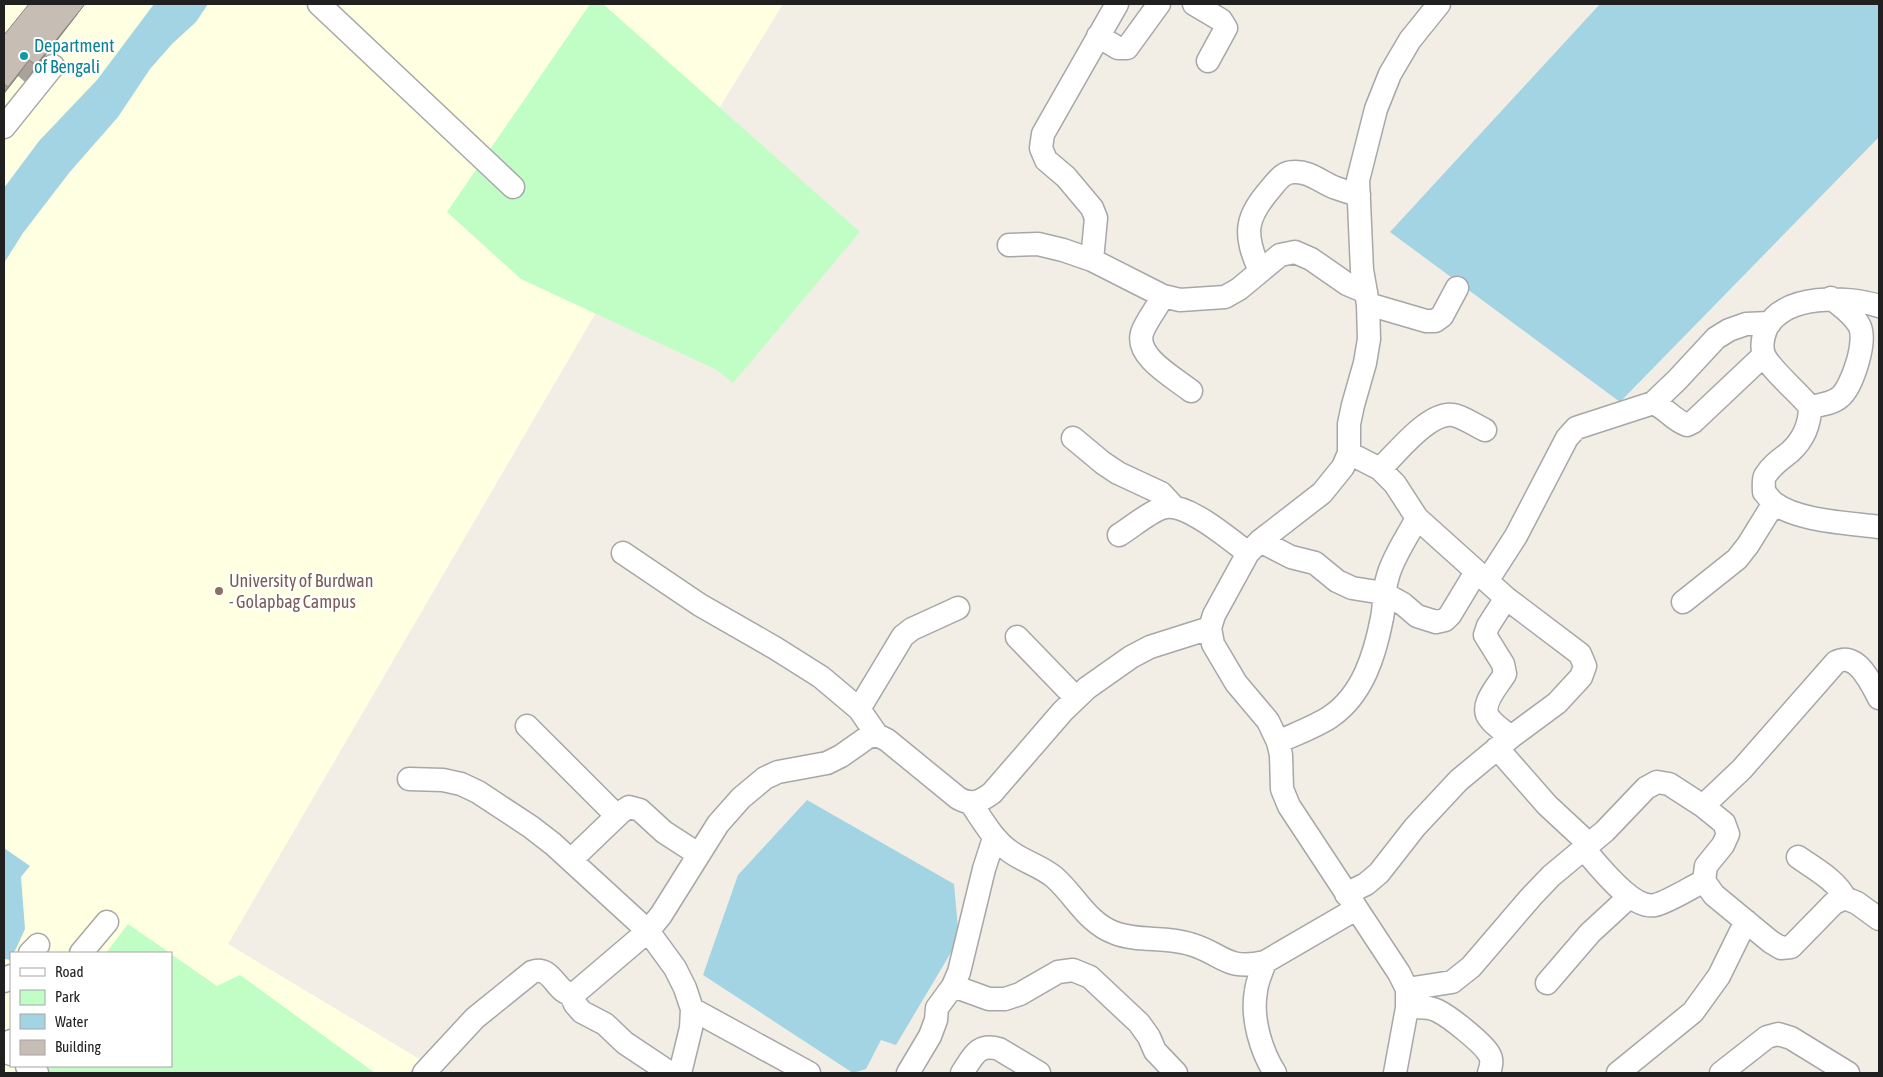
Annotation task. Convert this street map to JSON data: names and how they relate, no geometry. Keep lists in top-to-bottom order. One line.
{"places":["Department of Bengali","University of Burdwan - Golapbag Campus"],"legend":["Road","Park","Water","Building"]}
